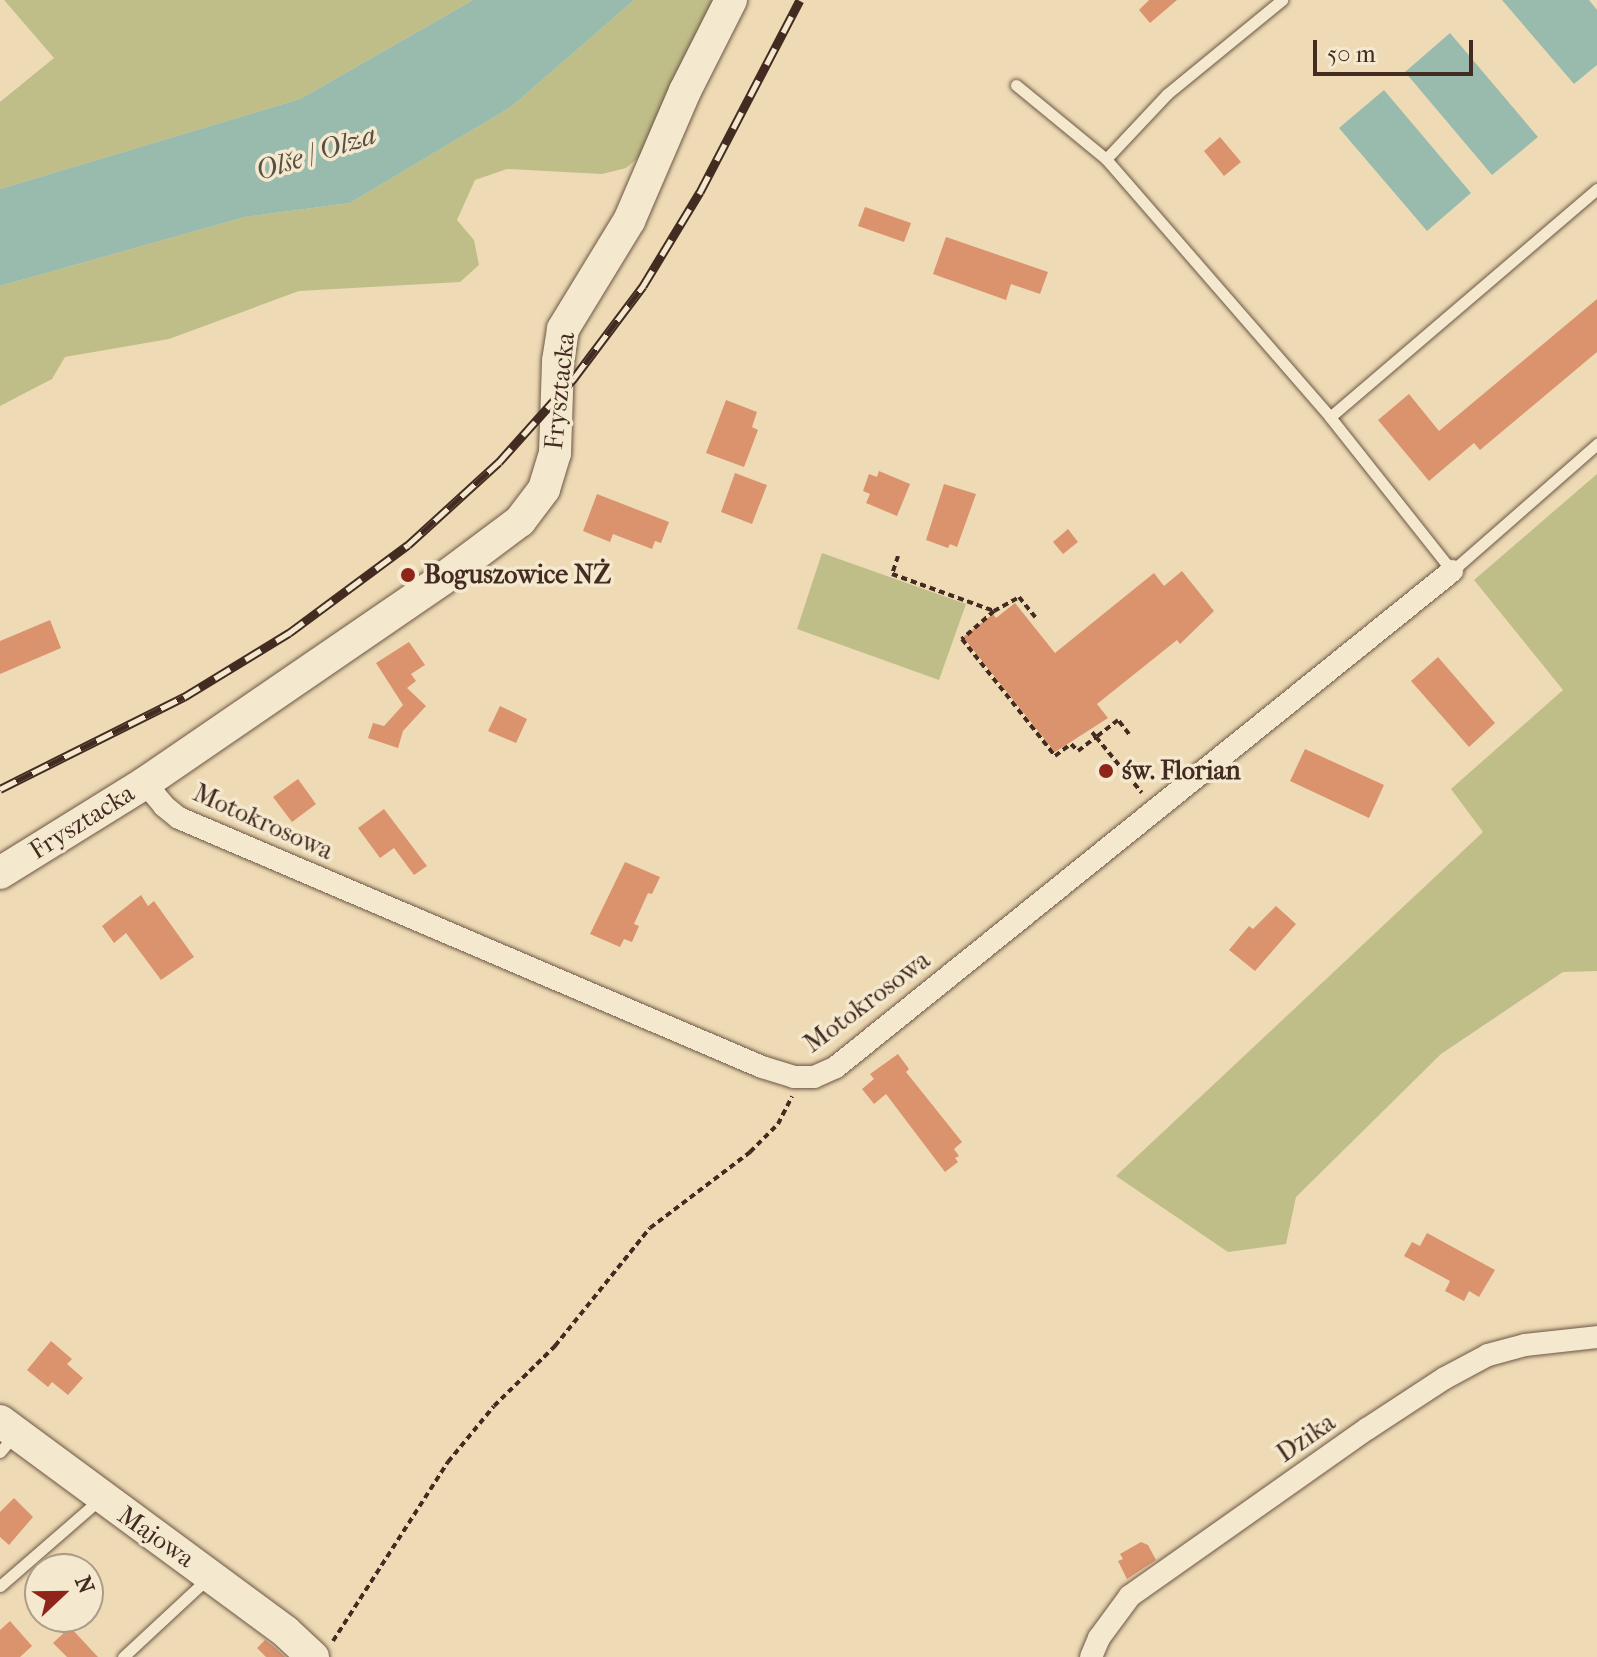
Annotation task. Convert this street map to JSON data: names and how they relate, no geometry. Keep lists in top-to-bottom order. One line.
{"streets":{"street":["Frysztacka","Motokrosowa","Dzika","Majowa"]},"crossings":[["Frysztacka","Motokrosowa"]],"water":["Olše / Olza"],"places":["Boguszowice NŻ","św. Florian"],"scale_bar":"50 m","north":"right"}
